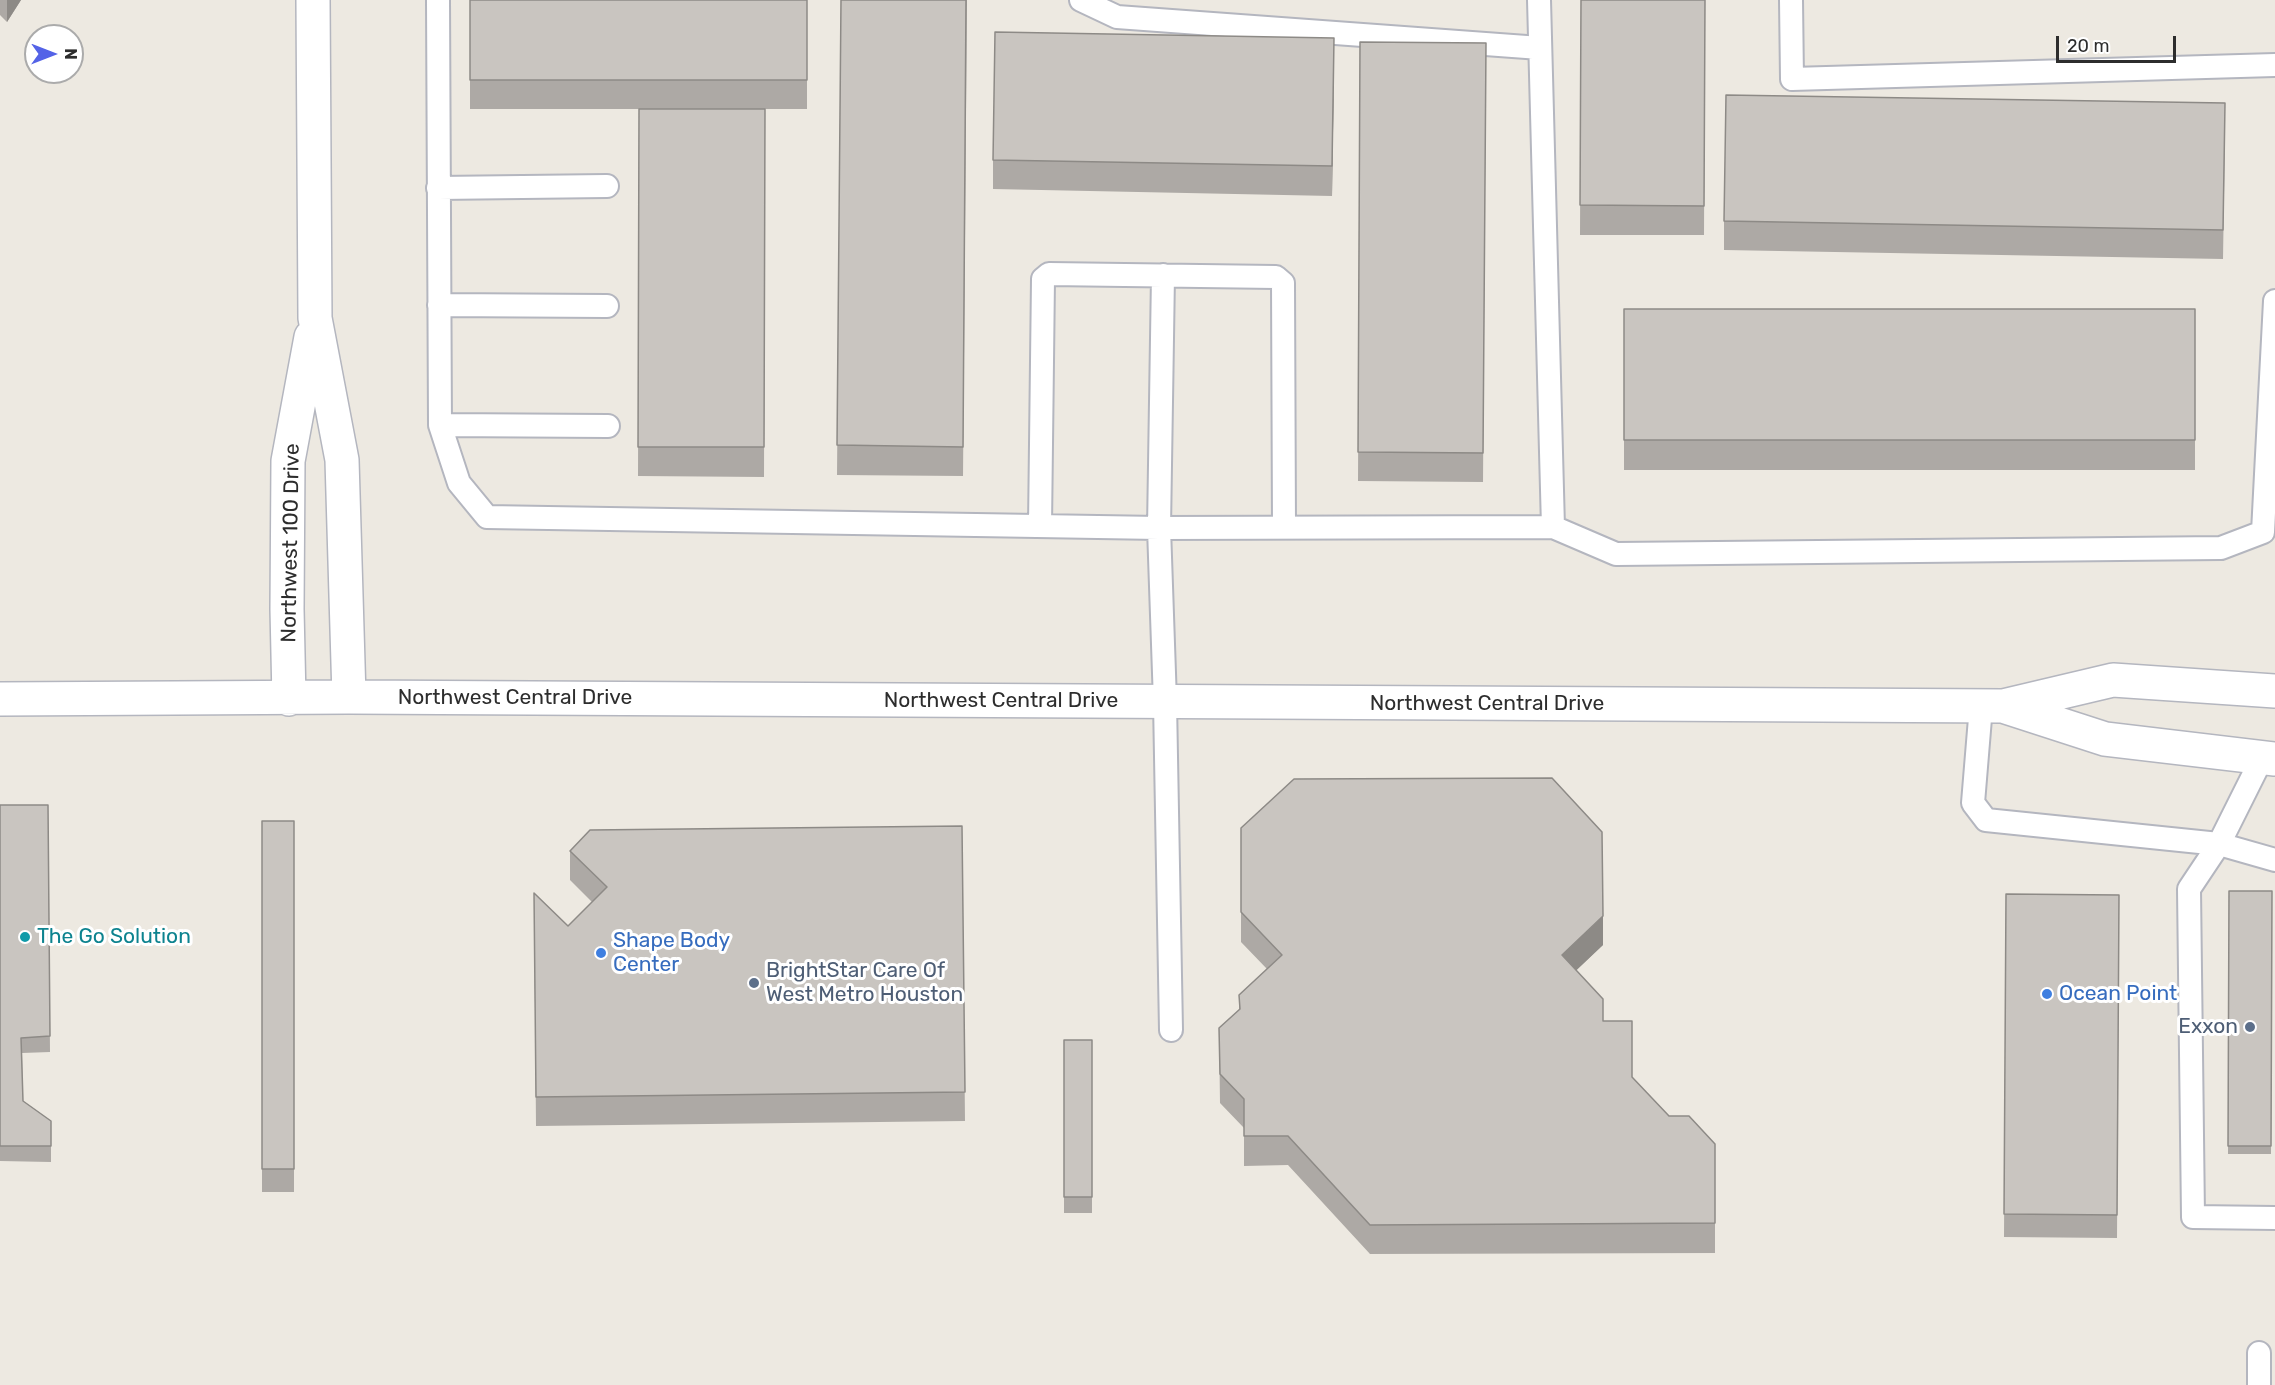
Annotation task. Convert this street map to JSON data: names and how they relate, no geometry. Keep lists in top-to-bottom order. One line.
{"streets":{"street":["Northwest 100 Drive","Northwest Central Drive"]},"crossings":[["Northwest 100 Drive","Northwest Central Drive"]],"places":["The Go Solution","Shape Body Center","BrightStar Care Of West Metro Houston","Ocean Point","Exxon"],"scale_bar":"20 m","north":"right"}
